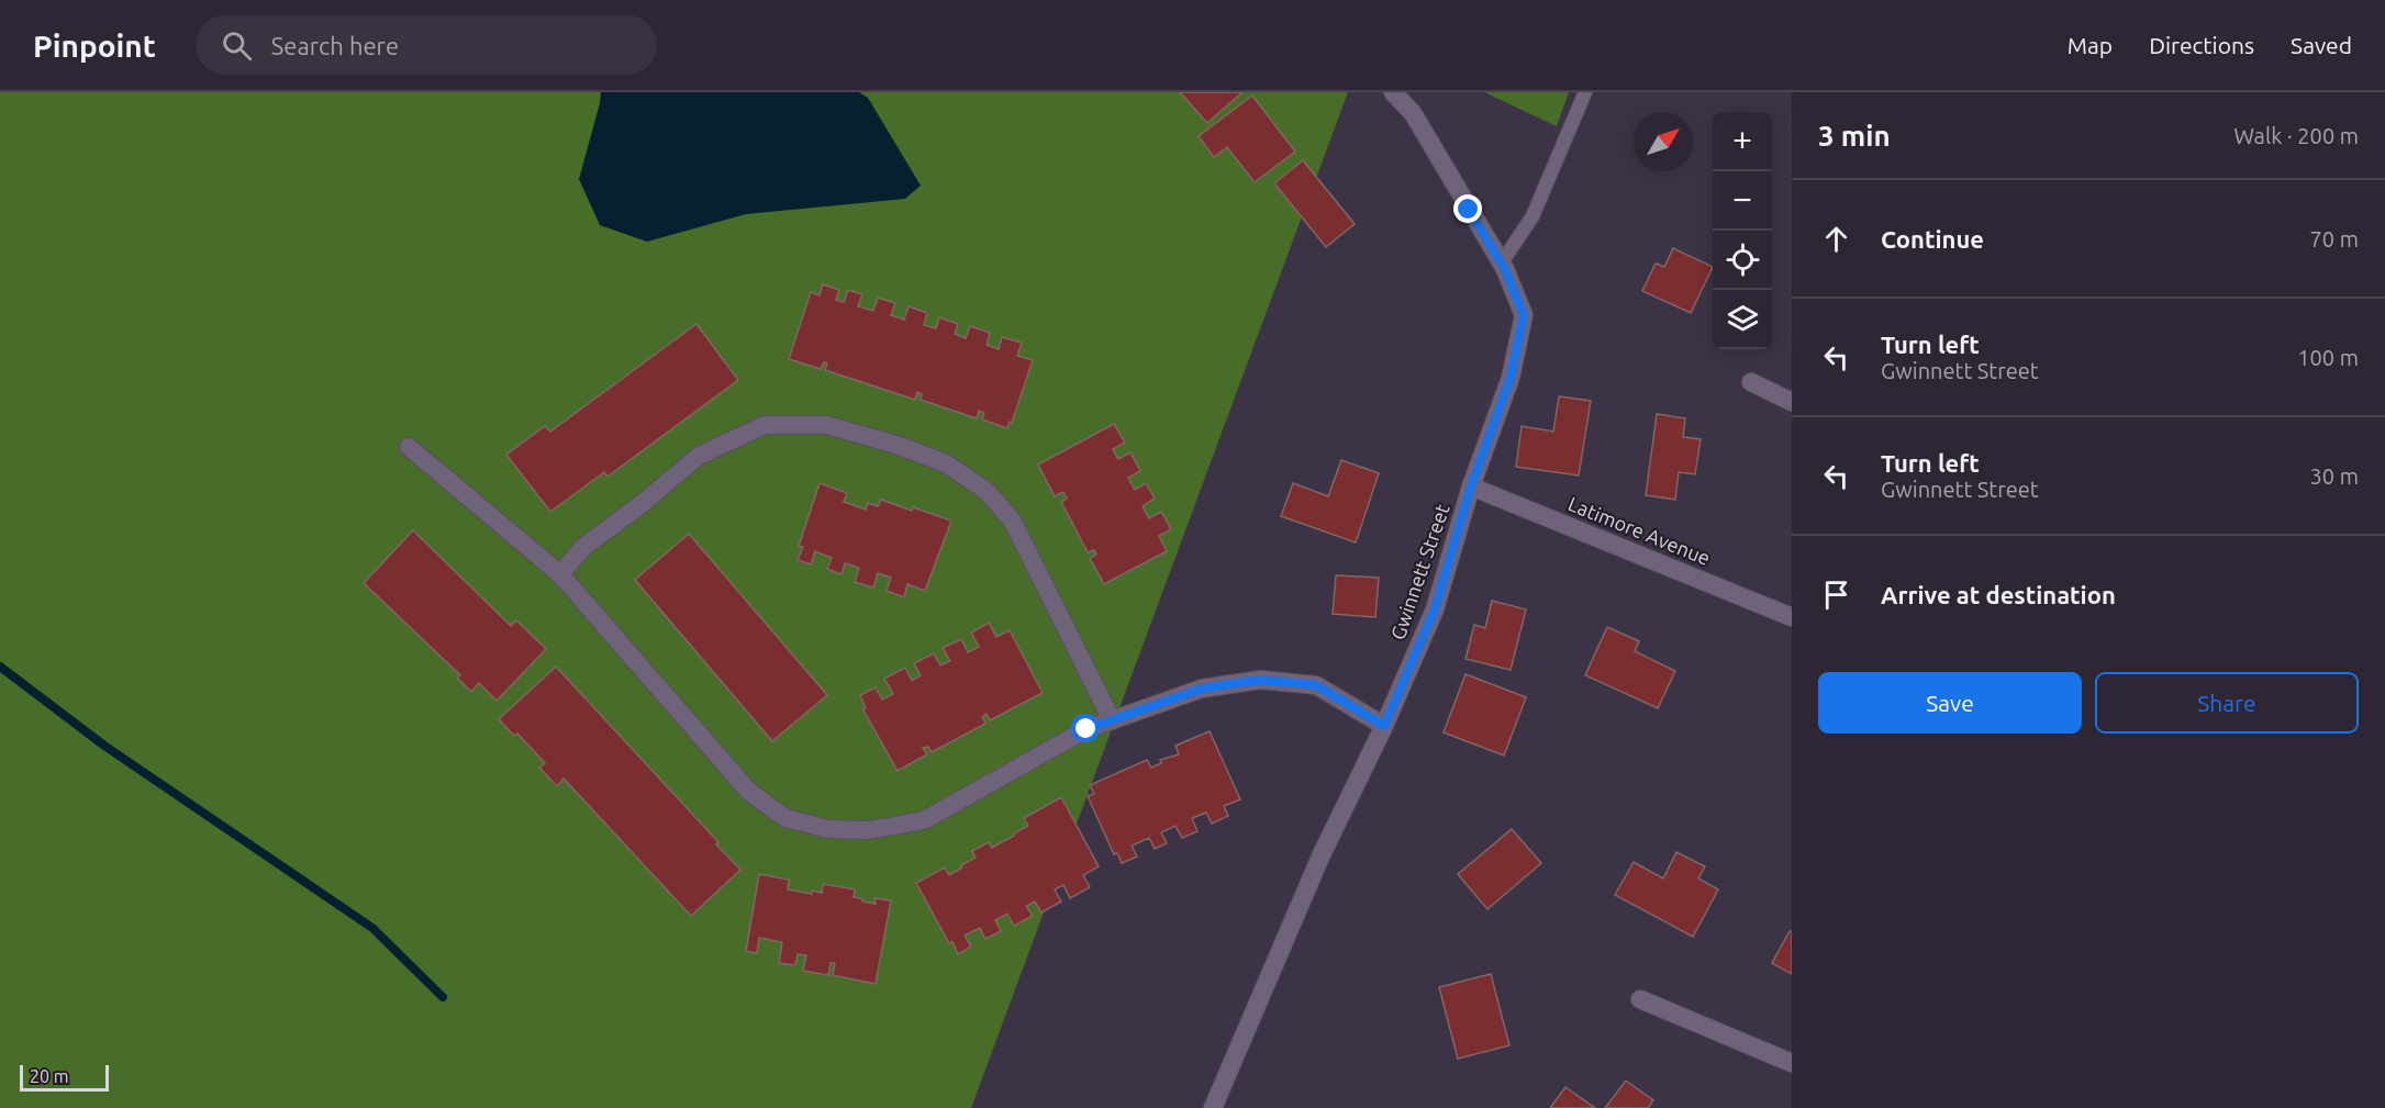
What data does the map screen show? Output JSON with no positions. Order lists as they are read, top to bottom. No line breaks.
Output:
{"streets":{"street":["Latimore Avenue","Gwinnett Street"]},"crossings":[["Latimore Avenue","Gwinnett Street"]],"scale_bar":"20 m","north":"top right","page":{"header":"Pinpoint","search":"Search here","nav":["Map","Directions","Saved"],"heading":["3 min","Walk · 200 m"],"map_buttons":["+","−"],"list":[["Continue","70 m"],["Turn left","Gwinnett Street","100 m"],["Turn left","Gwinnett Street","30 m"],"Arrive at destination"],"buttons":["Save","Share"],"scale":"20 m"}}
